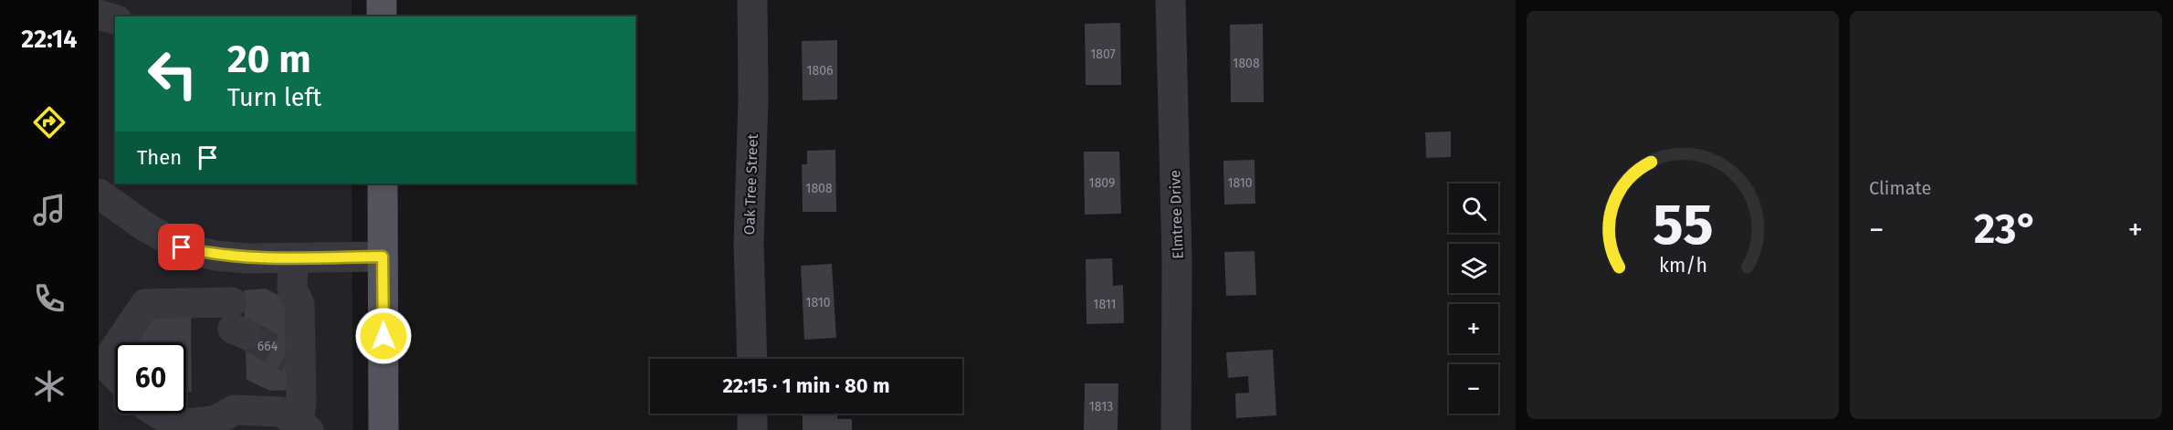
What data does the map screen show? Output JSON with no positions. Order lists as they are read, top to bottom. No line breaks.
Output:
{"streets":{"street":["Oak Tree Street","Elmtree Drive"]},"house_numbers":["1807","1808","1806","1809","1810","1808","1810","1811","664","1813"],"page":{"tabs":"22:14","tile":"Climate","turn":["20 m","Turn left"],"then":"Then","map_buttons":["+","−"],"heat":["−","23°","+"],"limit":"60","trip":"22:15 · 1 min · 80 m","gauge":["55","km/h"]}}
